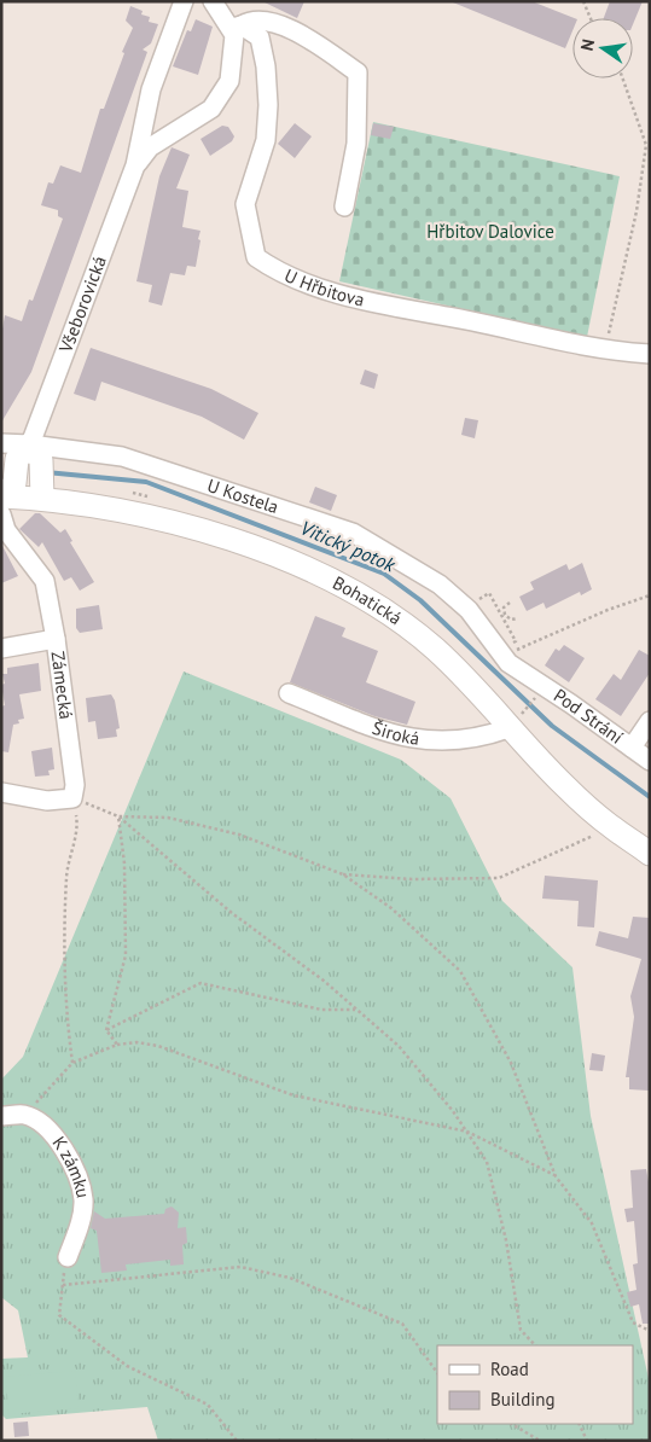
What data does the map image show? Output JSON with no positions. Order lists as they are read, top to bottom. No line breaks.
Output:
{"streets":{"street":["U Hřbitova","Všeborovická","U Kostela","Bohatická","Zámecká","Pod Strání","Široká","K zámku"]},"crossings":[["U Hřbitova","Všeborovická"],["Všeborovická","U Kostela"],["U Kostela","Pod Strání"],["Bohatická","Zámecká"],["Bohatická","Široká"]],"water":["Vitický potok"],"parks":["Hřbitov Dalovice"],"legend":["Road","Building"],"north":"left"}
